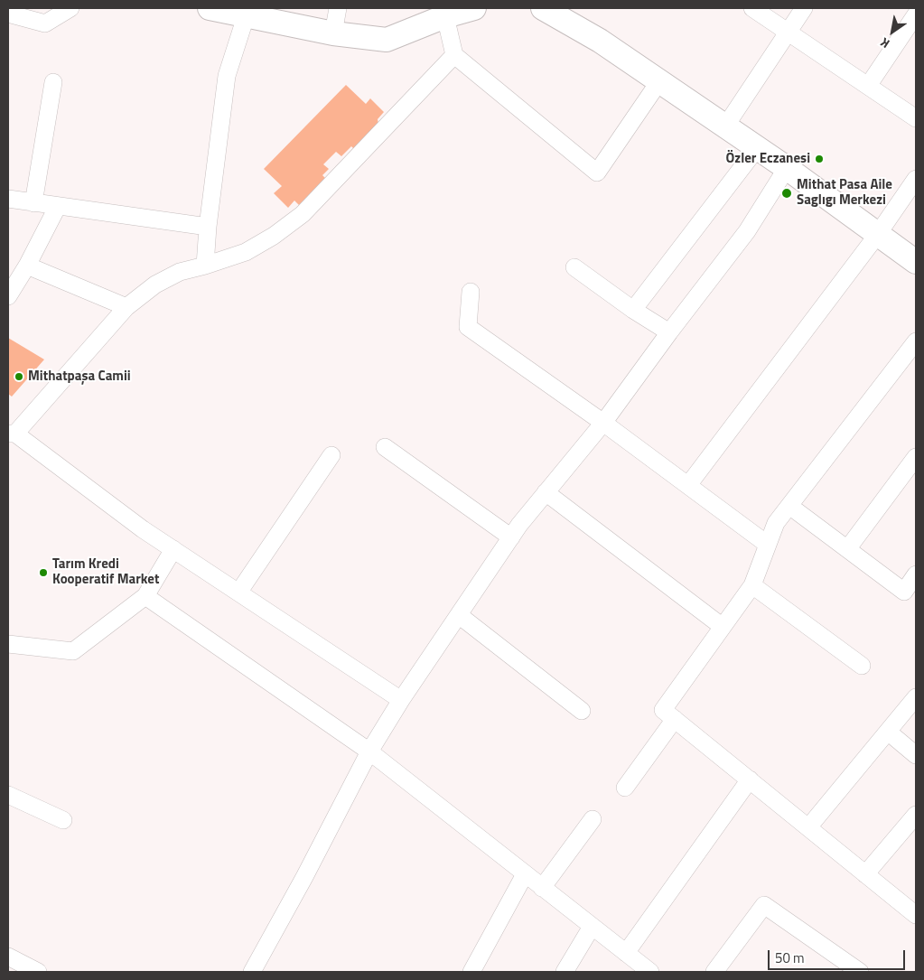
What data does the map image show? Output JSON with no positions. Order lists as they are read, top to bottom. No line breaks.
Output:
{"places":["Özler Eczanesi","Mithat Pasa Aile Saglıgı Merkezi","Mithatpaşa Camii","Tarım Kredi Kooperatif Market"],"scale_bar":"50 m","north":"bottom left"}
